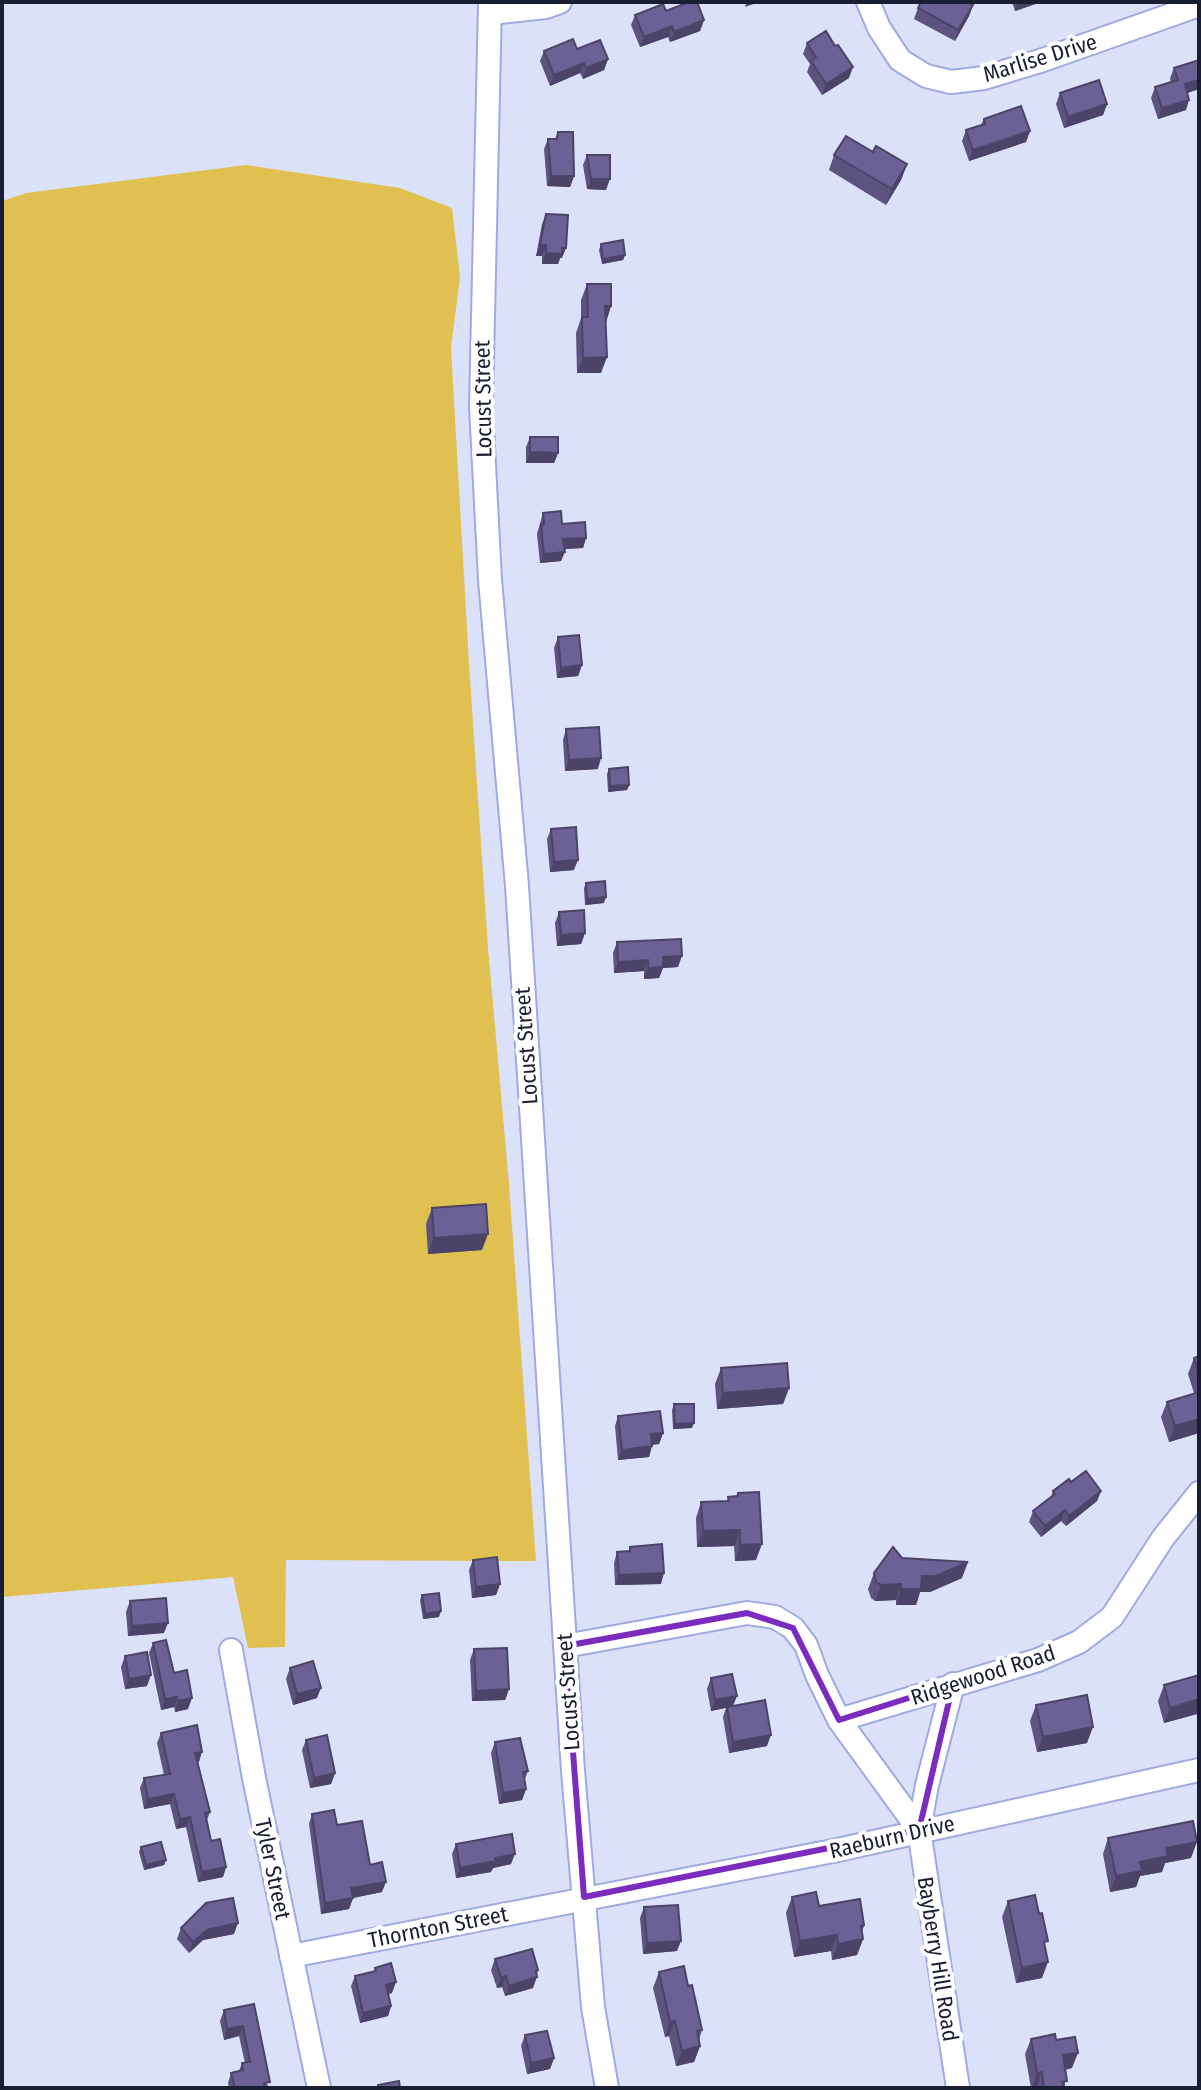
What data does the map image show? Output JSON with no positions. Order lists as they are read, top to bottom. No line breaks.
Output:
{"streets":{"street":["Marlise Drive","Locust Street","Ridgewood Road","Raeburn Drive","Tyler Street","Thornton Street","Bayberry Hill Road"]},"crossings":[["Locust Street","Raeburn Drive"],["Locust Street","Thornton Street"],["Locust Street","Bayberry Hill Road"],["Ridgewood Road","Bayberry Hill Road"],["Raeburn Drive","Thornton Street"],["Raeburn Drive","Bayberry Hill Road"],["Tyler Street","Thornton Street"]]}
